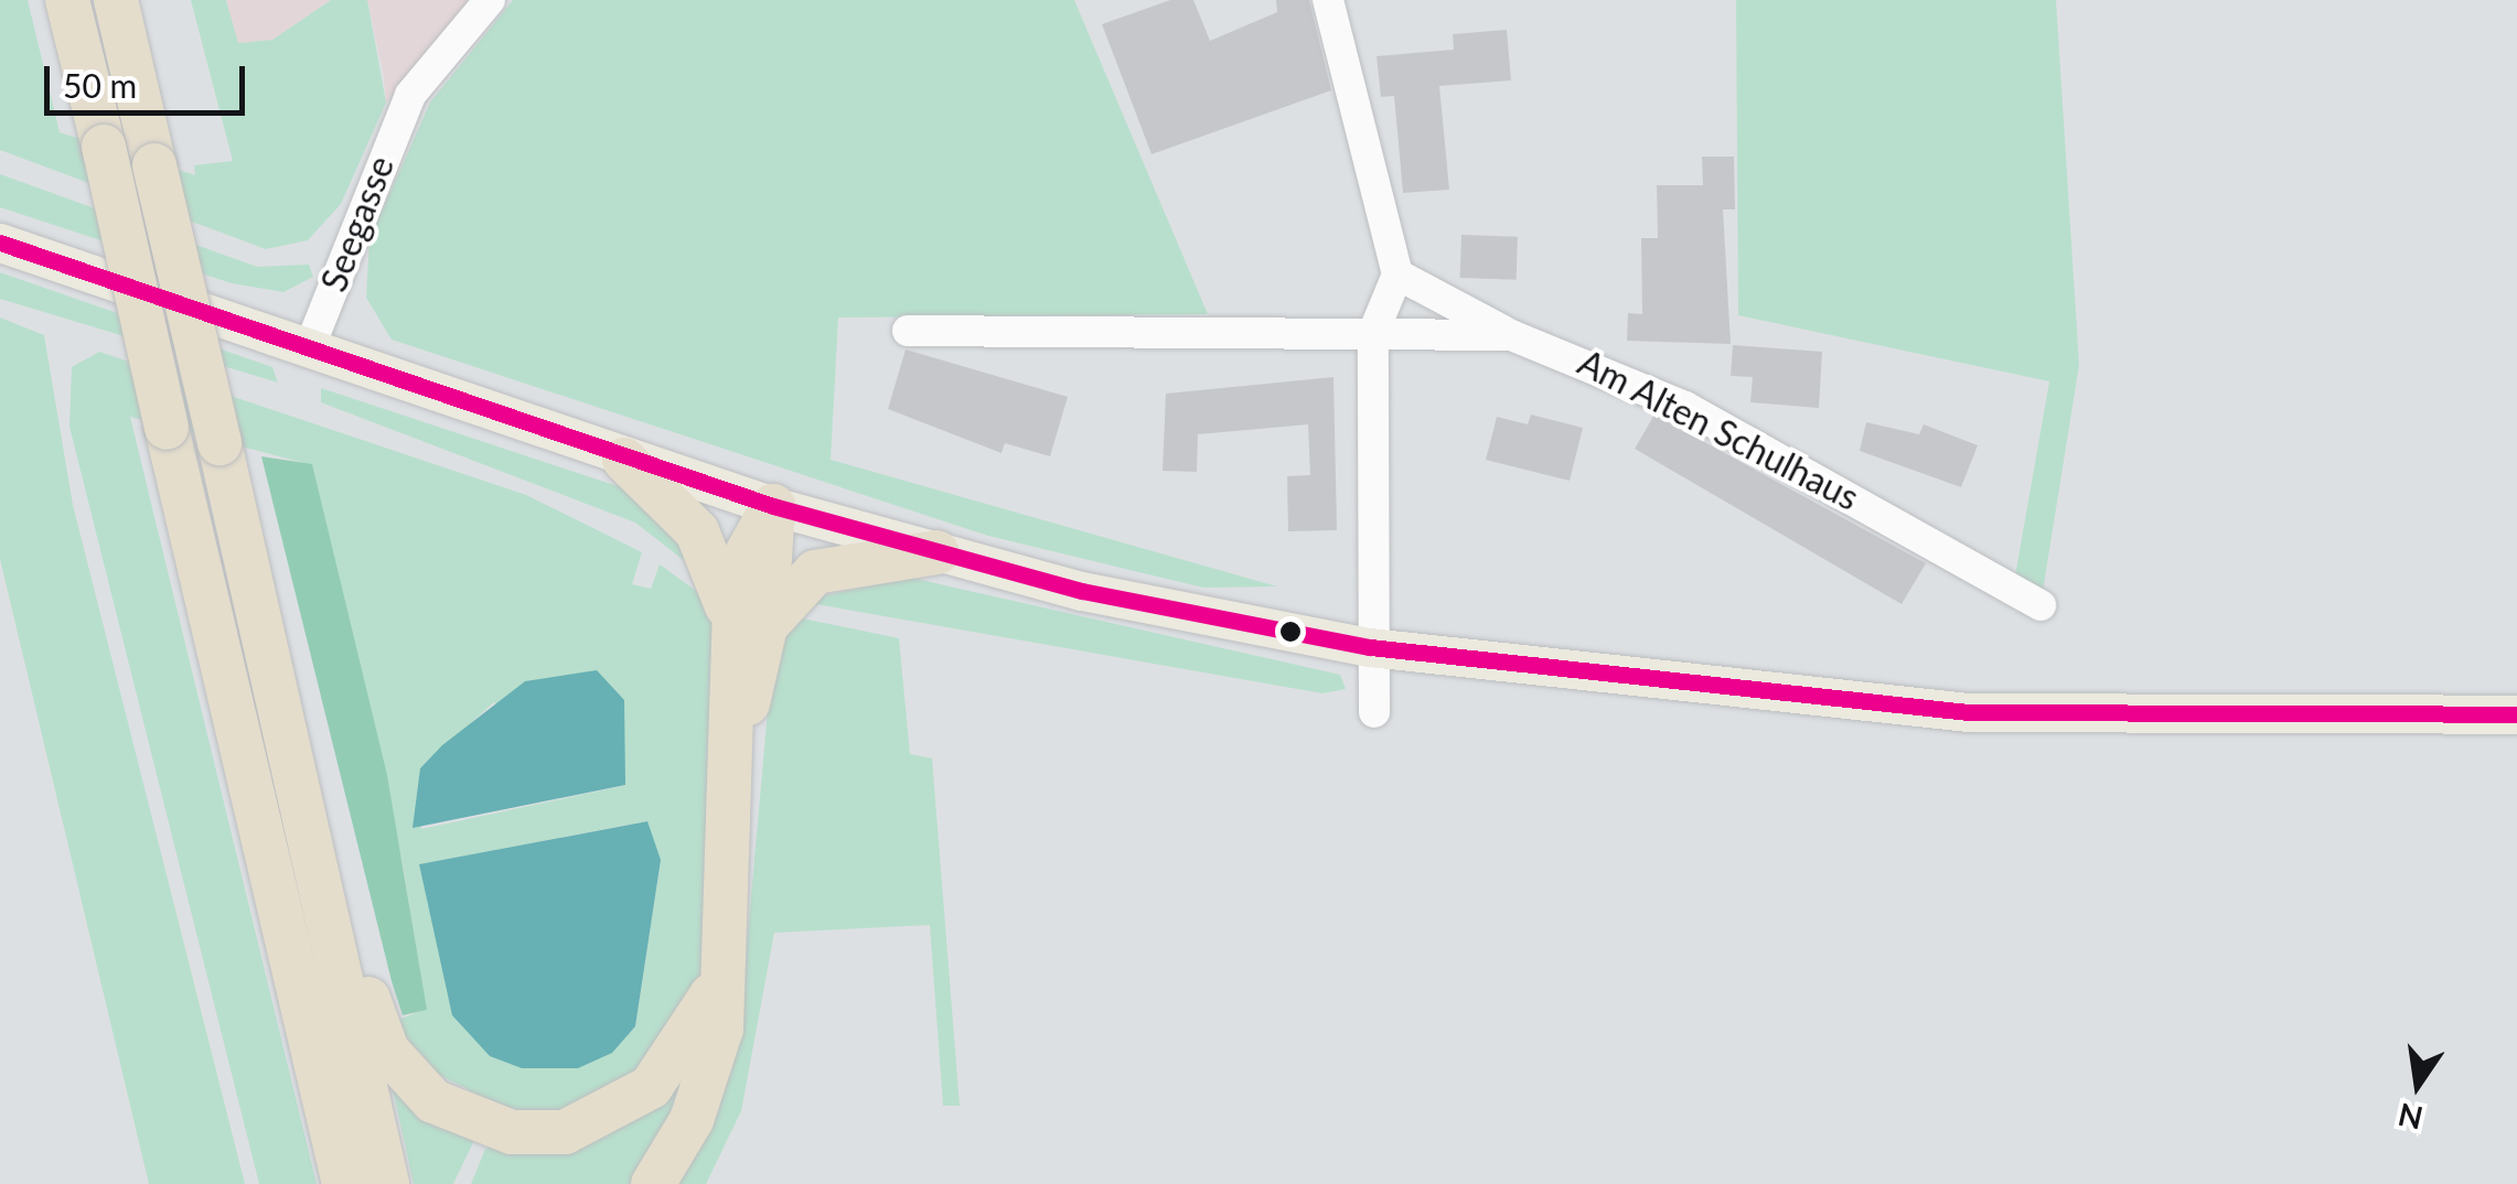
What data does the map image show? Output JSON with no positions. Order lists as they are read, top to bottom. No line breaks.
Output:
{"streets":{"street":["Seegasse","Am Alten Schulhaus"]},"scale_bar":"50 m","north":"bottom"}
